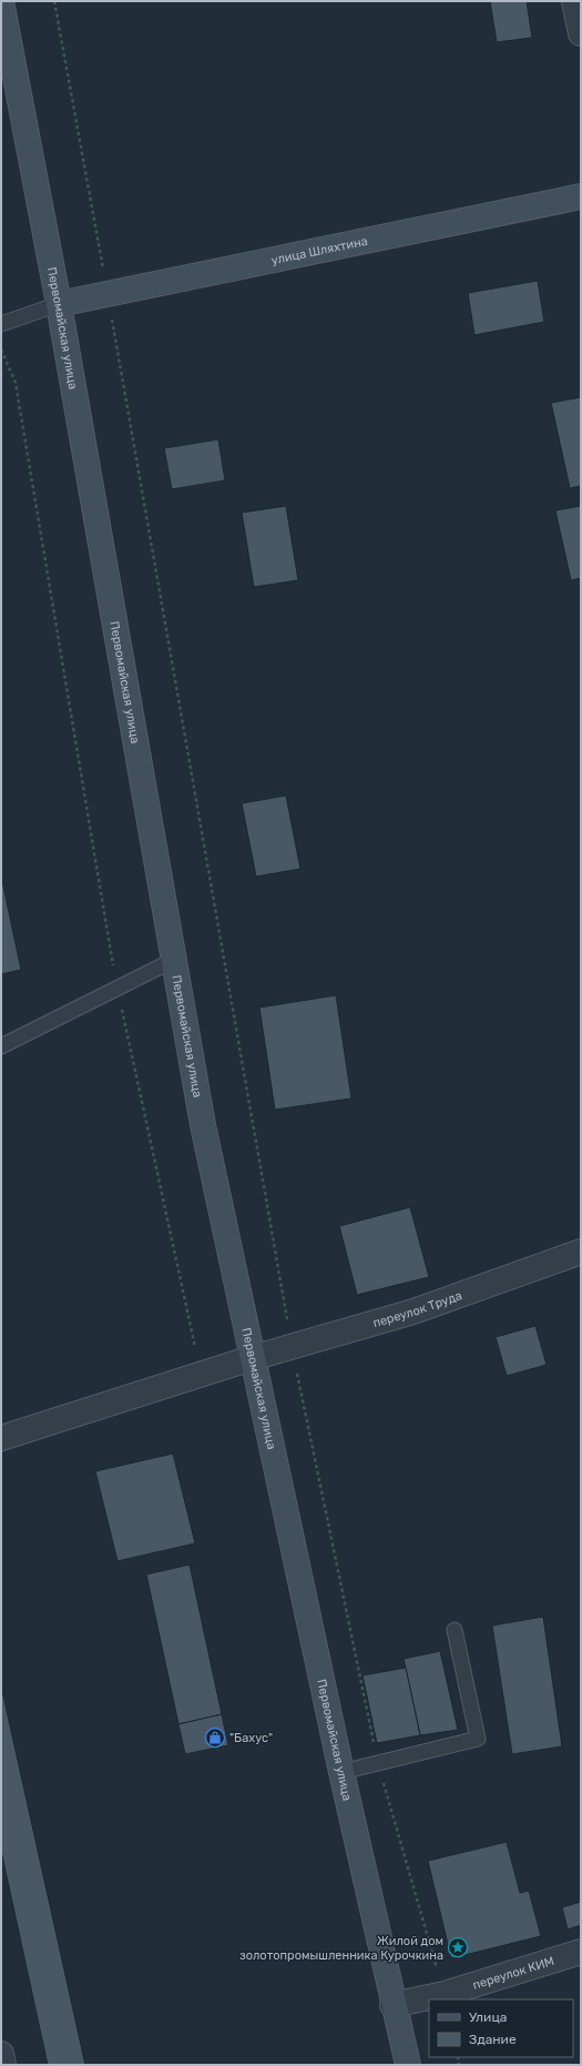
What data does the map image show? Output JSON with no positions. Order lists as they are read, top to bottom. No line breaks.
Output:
{"streets":{"main road":["улица Шляхтина","Первомайская улица"],"street":["переулок Труда","переулок КИМ"]},"crossings":[["улица Шляхтина","Первомайская улица"],["Первомайская улица","переулок Труда"],["Первомайская улица","переулок КИМ"]],"places":{"shop":["\"Бахус\""],"place":["Жилой дом золотопромышленника Курочкина"]},"legend":["Улица","Здание"]}
